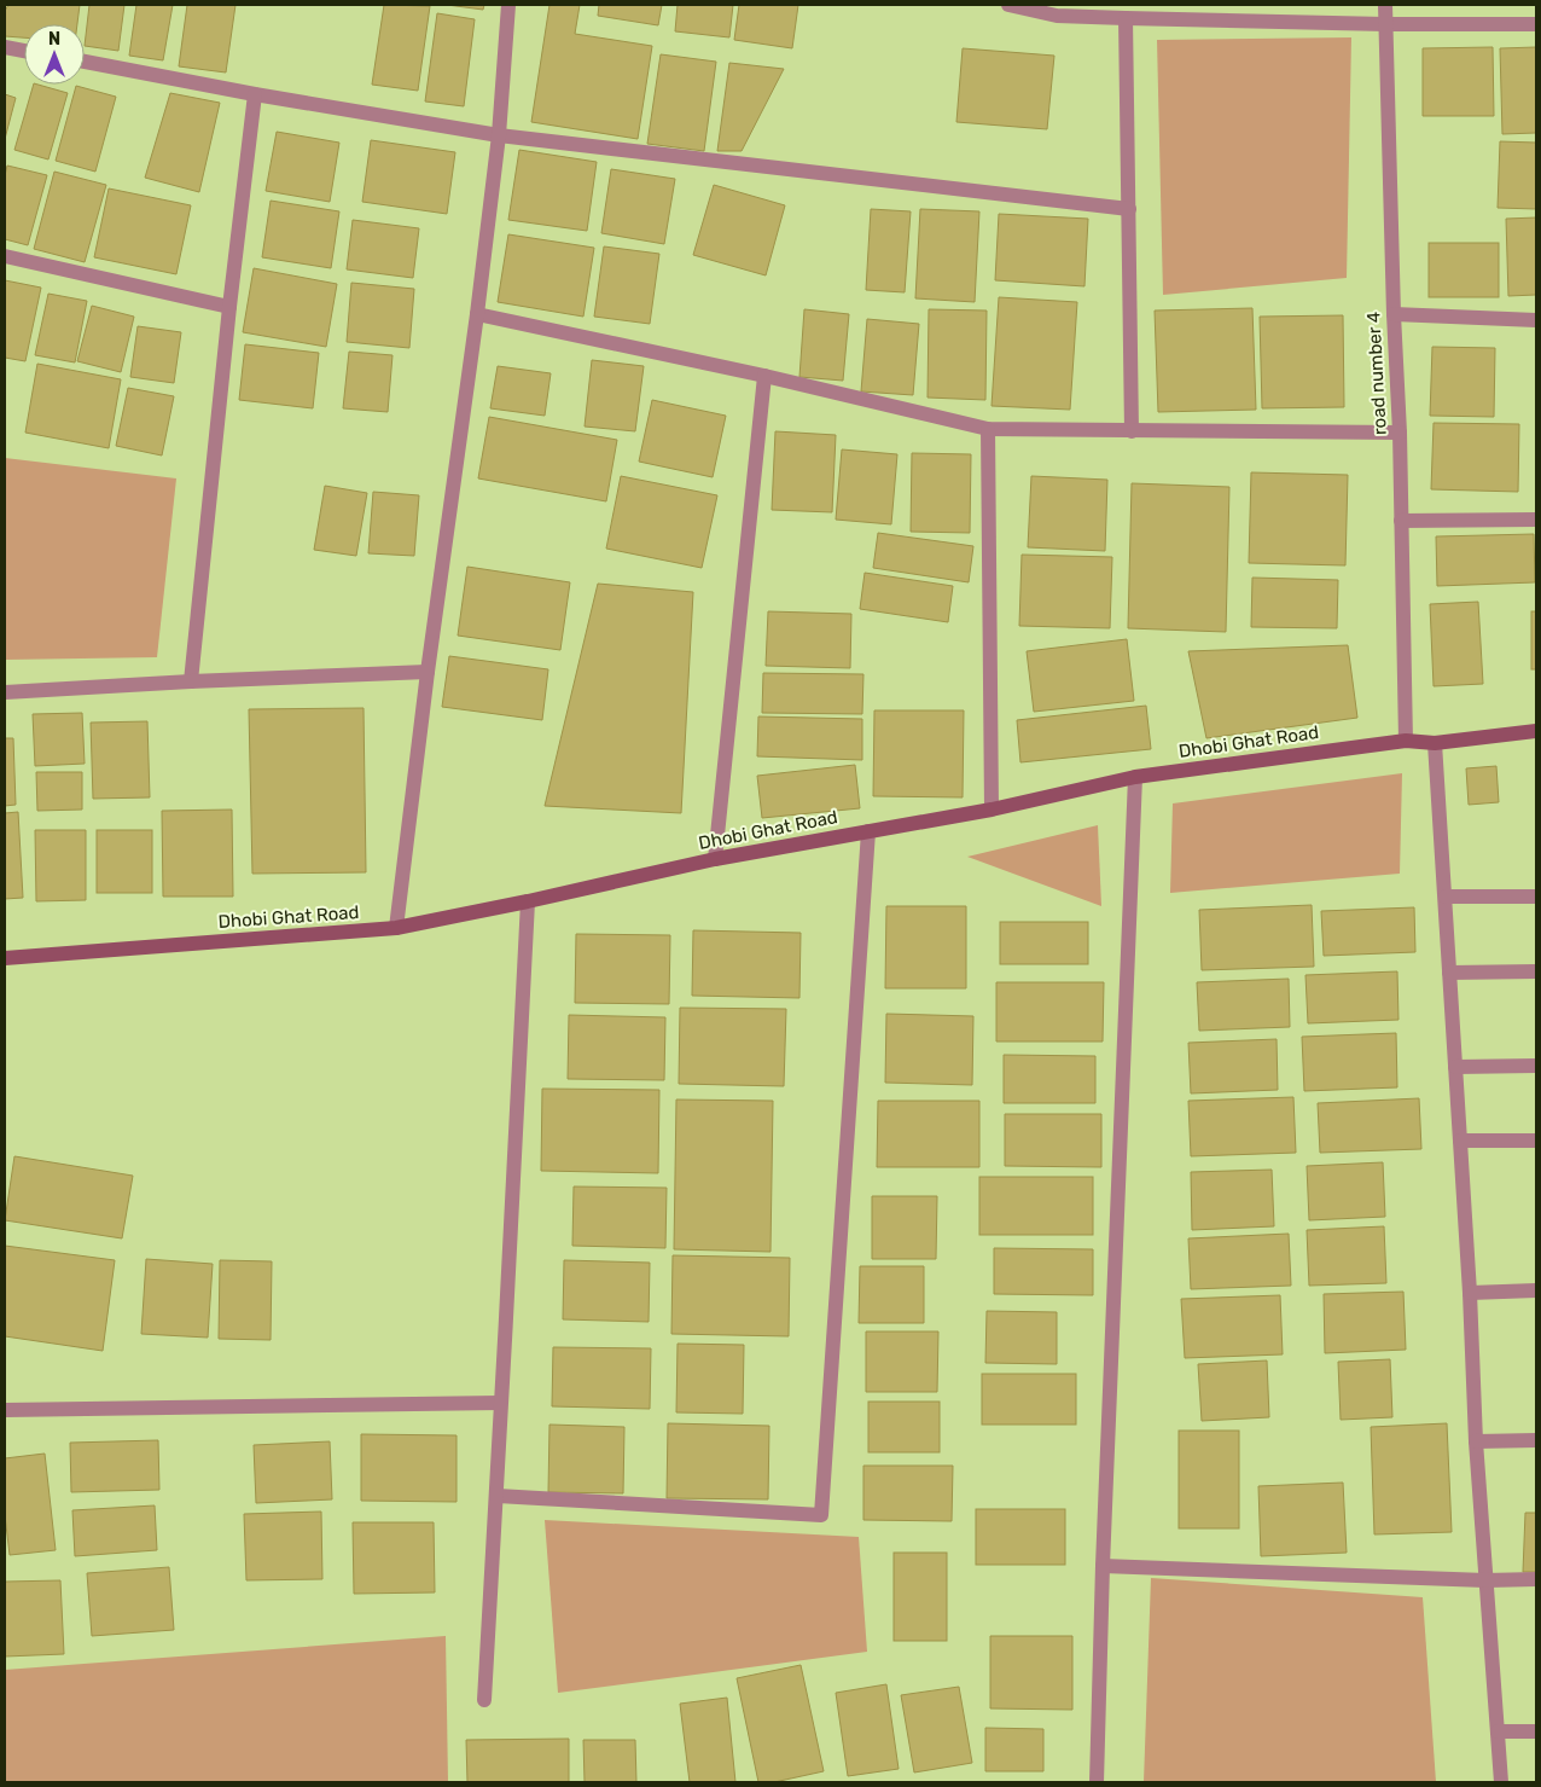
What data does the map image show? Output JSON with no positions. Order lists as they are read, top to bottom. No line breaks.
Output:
{"streets":{"main road":["Dhobi Ghat Road"],"street":["road number 4"]},"crossings":[["road number 4","Dhobi Ghat Road"]],"north":"top"}
